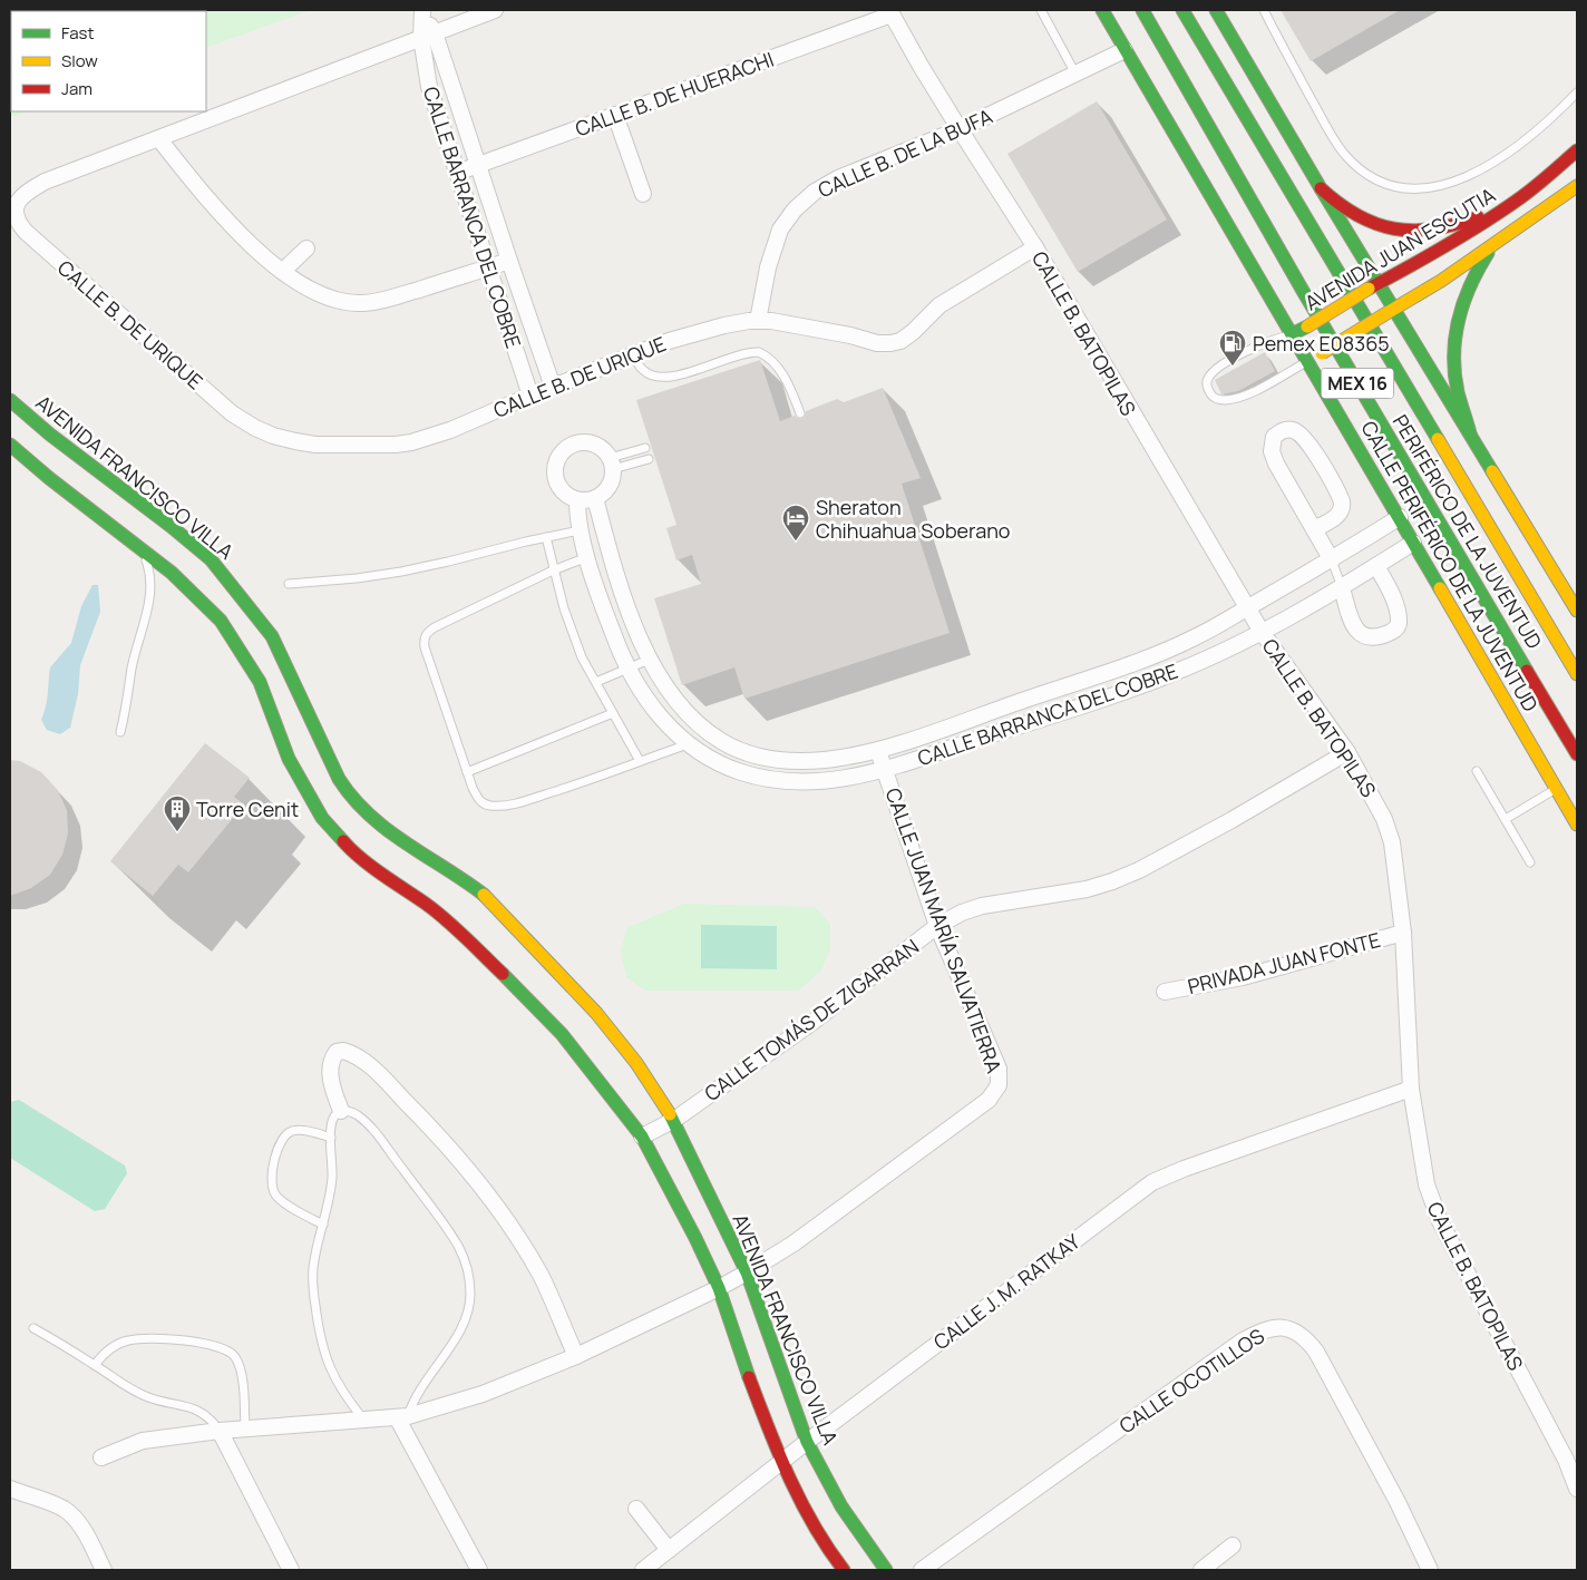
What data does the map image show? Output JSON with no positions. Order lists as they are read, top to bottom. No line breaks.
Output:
{"streets":{"main road":["AVENIDA JUAN ESCUTIA","MEX 16","AVENIDA FRANCISCO VILLA","PERIFÉRICO DE LA JUVENTUD","CALLE PERIFÉRICO DE LA JUVENTUD"],"street":["CALLE B. DE HUERACHI","CALLE B. DE LA BUFA","CALLE BARRANCA DEL COBRE","CALLE B. DE URIQUE","CALLE B. BATOPILAS","CALLE JUAN MARÍA SALVATIERRA","PRIVADA JUAN FONTE","CALLE TOMÁS DE ZIGARRAN","CALLE J. M. RATKAY","CALLE OCOTILLOS"]},"crossings":[["CALLE B. DE HUERACHI","CALLE BARRANCA DEL COBRE"],["CALLE B. DE HUERACHI","CALLE B. BATOPILAS"],["CALLE B. DE LA BUFA","CALLE B. DE URIQUE"],["CALLE B. DE LA BUFA","CALLE B. BATOPILAS"],["CALLE B. DE LA BUFA","CALLE PERIFÉRICO DE LA JUVENTUD"],["CALLE BARRANCA DEL COBRE","CALLE B. DE URIQUE"],["CALLE BARRANCA DEL COBRE","CALLE B. BATOPILAS"],["CALLE BARRANCA DEL COBRE","CALLE PERIFÉRICO DE LA JUVENTUD"],["CALLE BARRANCA DEL COBRE","CALLE JUAN MARÍA SALVATIERRA"],["AVENIDA JUAN ESCUTIA","CALLE PERIFÉRICO DE LA JUVENTUD"],["CALLE B. DE URIQUE","CALLE B. BATOPILAS"],["CALLE B. BATOPILAS","PRIVADA JUAN FONTE"],["CALLE B. BATOPILAS","CALLE TOMÁS DE ZIGARRAN"],["CALLE B. BATOPILAS","CALLE J. M. RATKAY"],["AVENIDA FRANCISCO VILLA","CALLE JUAN MARÍA SALVATIERRA"],["AVENIDA FRANCISCO VILLA","CALLE TOMÁS DE ZIGARRAN"],["AVENIDA FRANCISCO VILLA","CALLE J. M. RATKAY"],["CALLE JUAN MARÍA SALVATIERRA","CALLE TOMÁS DE ZIGARRAN"]],"places":{"fuel station":["Pemex E08365"],"hotel":["Sheraton Chihuahua Soberano"],"building":["Torre Cenit"]},"legend":["Fast","Slow","Jam"]}
